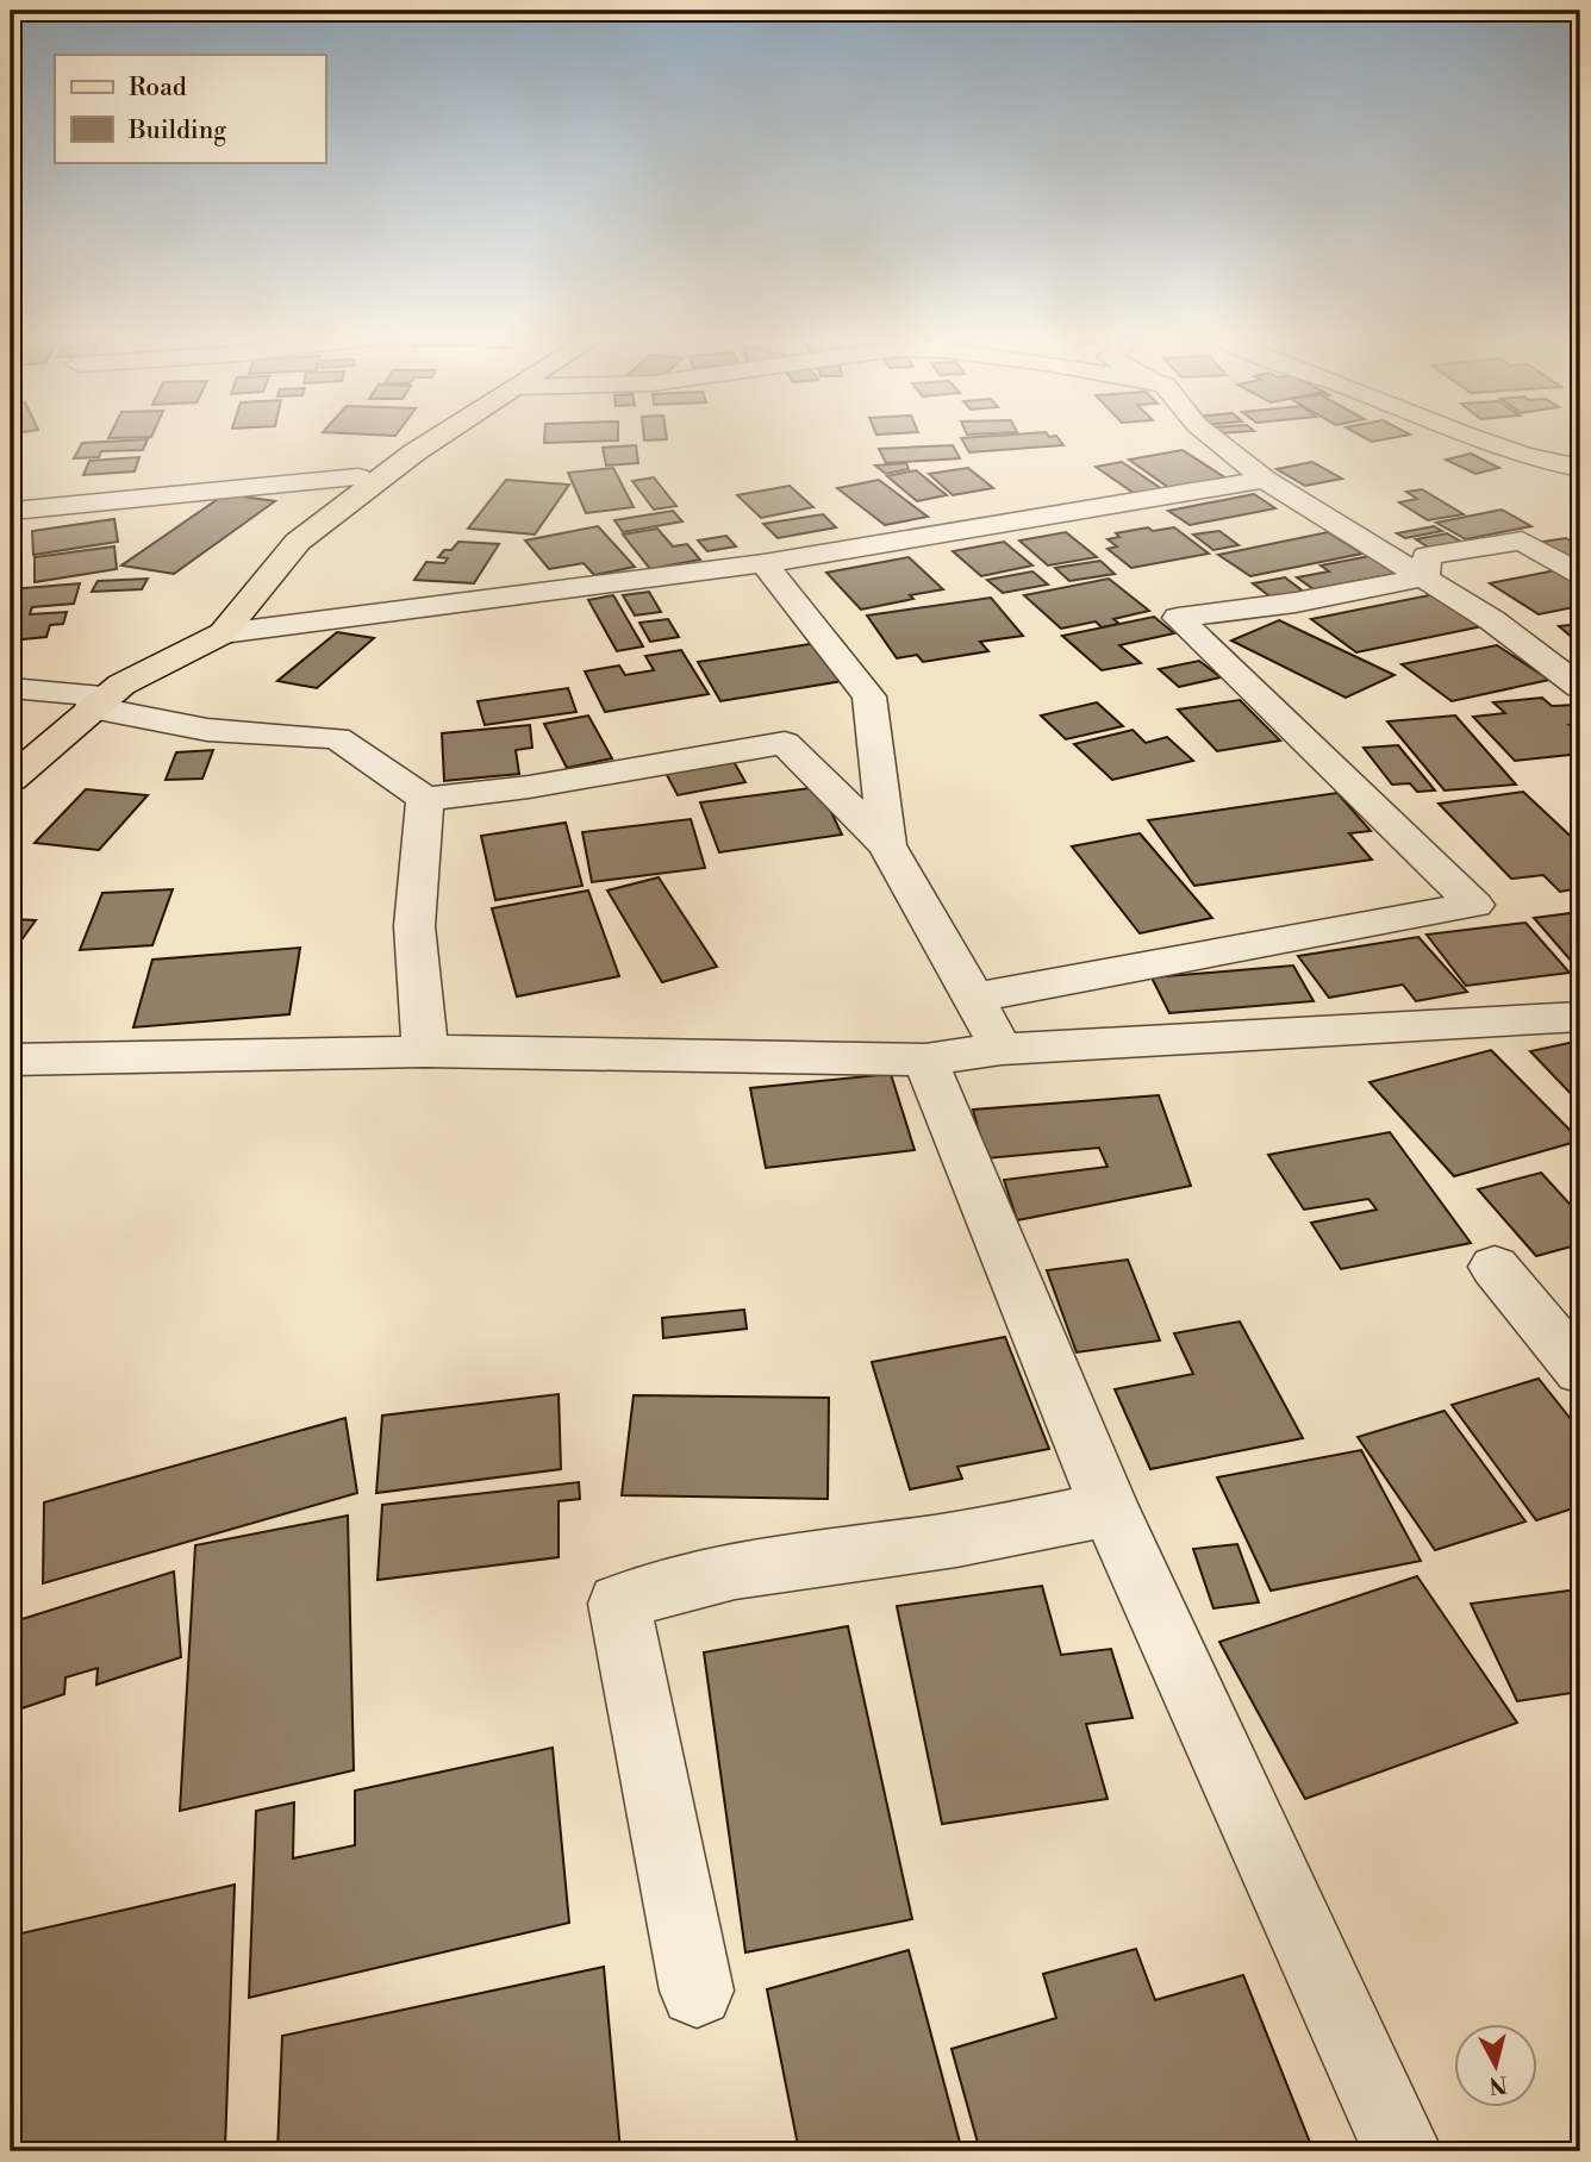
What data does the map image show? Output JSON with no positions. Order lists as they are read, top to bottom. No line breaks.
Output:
{"legend":["Road","Building"],"north":"bottom"}
